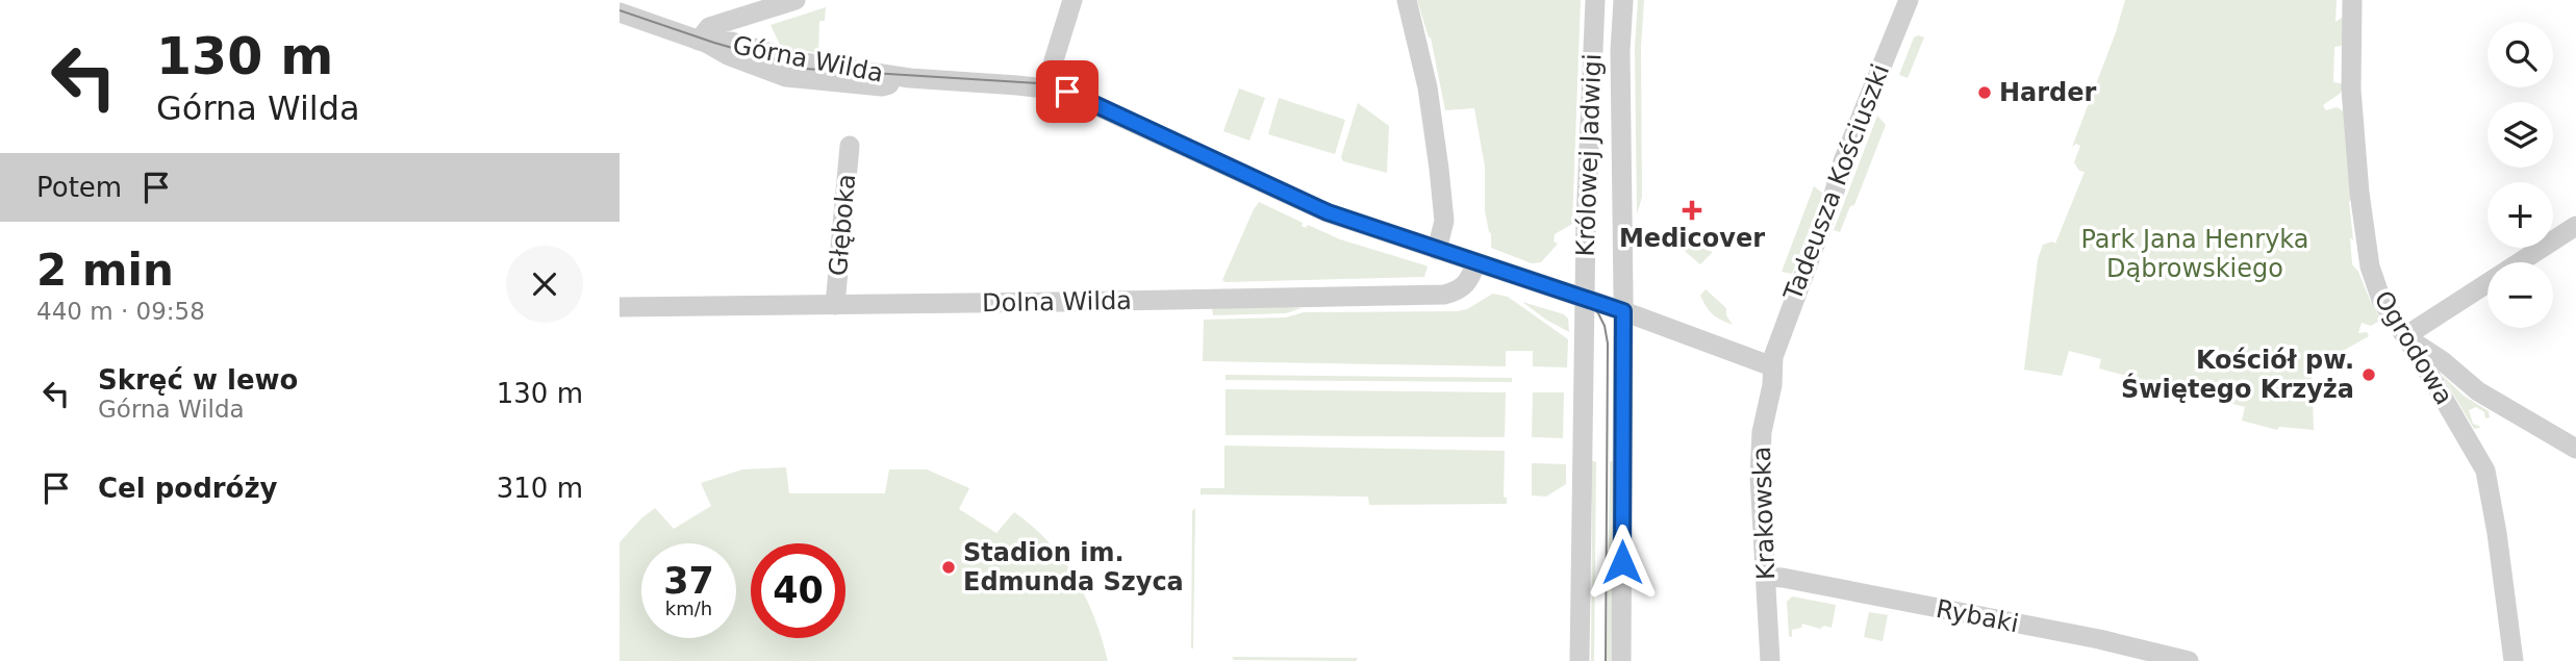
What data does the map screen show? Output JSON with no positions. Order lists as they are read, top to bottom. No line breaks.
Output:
{"streets":{"street":["Górna Wilda","Królowej Jadwigi","Tadeusza Kościuszki","Głęboka","Dolna Wilda","Ogrodowa","Krakowska","Rybaki"]},"crossings":[["Górna Wilda","Królowej Jadwigi"],["Górna Wilda","Tadeusza Kościuszki"],["Górna Wilda","Dolna Wilda"],["Górna Wilda","Krakowska"],["Tadeusza Kościuszki","Krakowska"],["Głęboka","Dolna Wilda"],["Krakowska","Rybaki"]],"parks":["Park Jana Henryka Dąbrowskiego"],"places":{"other":["Harder","Kościół pw. Świętego Krzyża","Stadion im. Edmunda Szyca"],"health":["Medicover"]},"page":{"turn":["130 m","Górna Wilda"],"map_buttons":["+","−"],"then":"Potem","heading":["2 min","440 m · 09:58"],"list":[{"name":"Skręć w lewo","note":"Górna Wilda","value":"130 m"},{"name":"Cel podróży","value":"310 m"}],"speed":"37 km/h","limit":"40"}}
